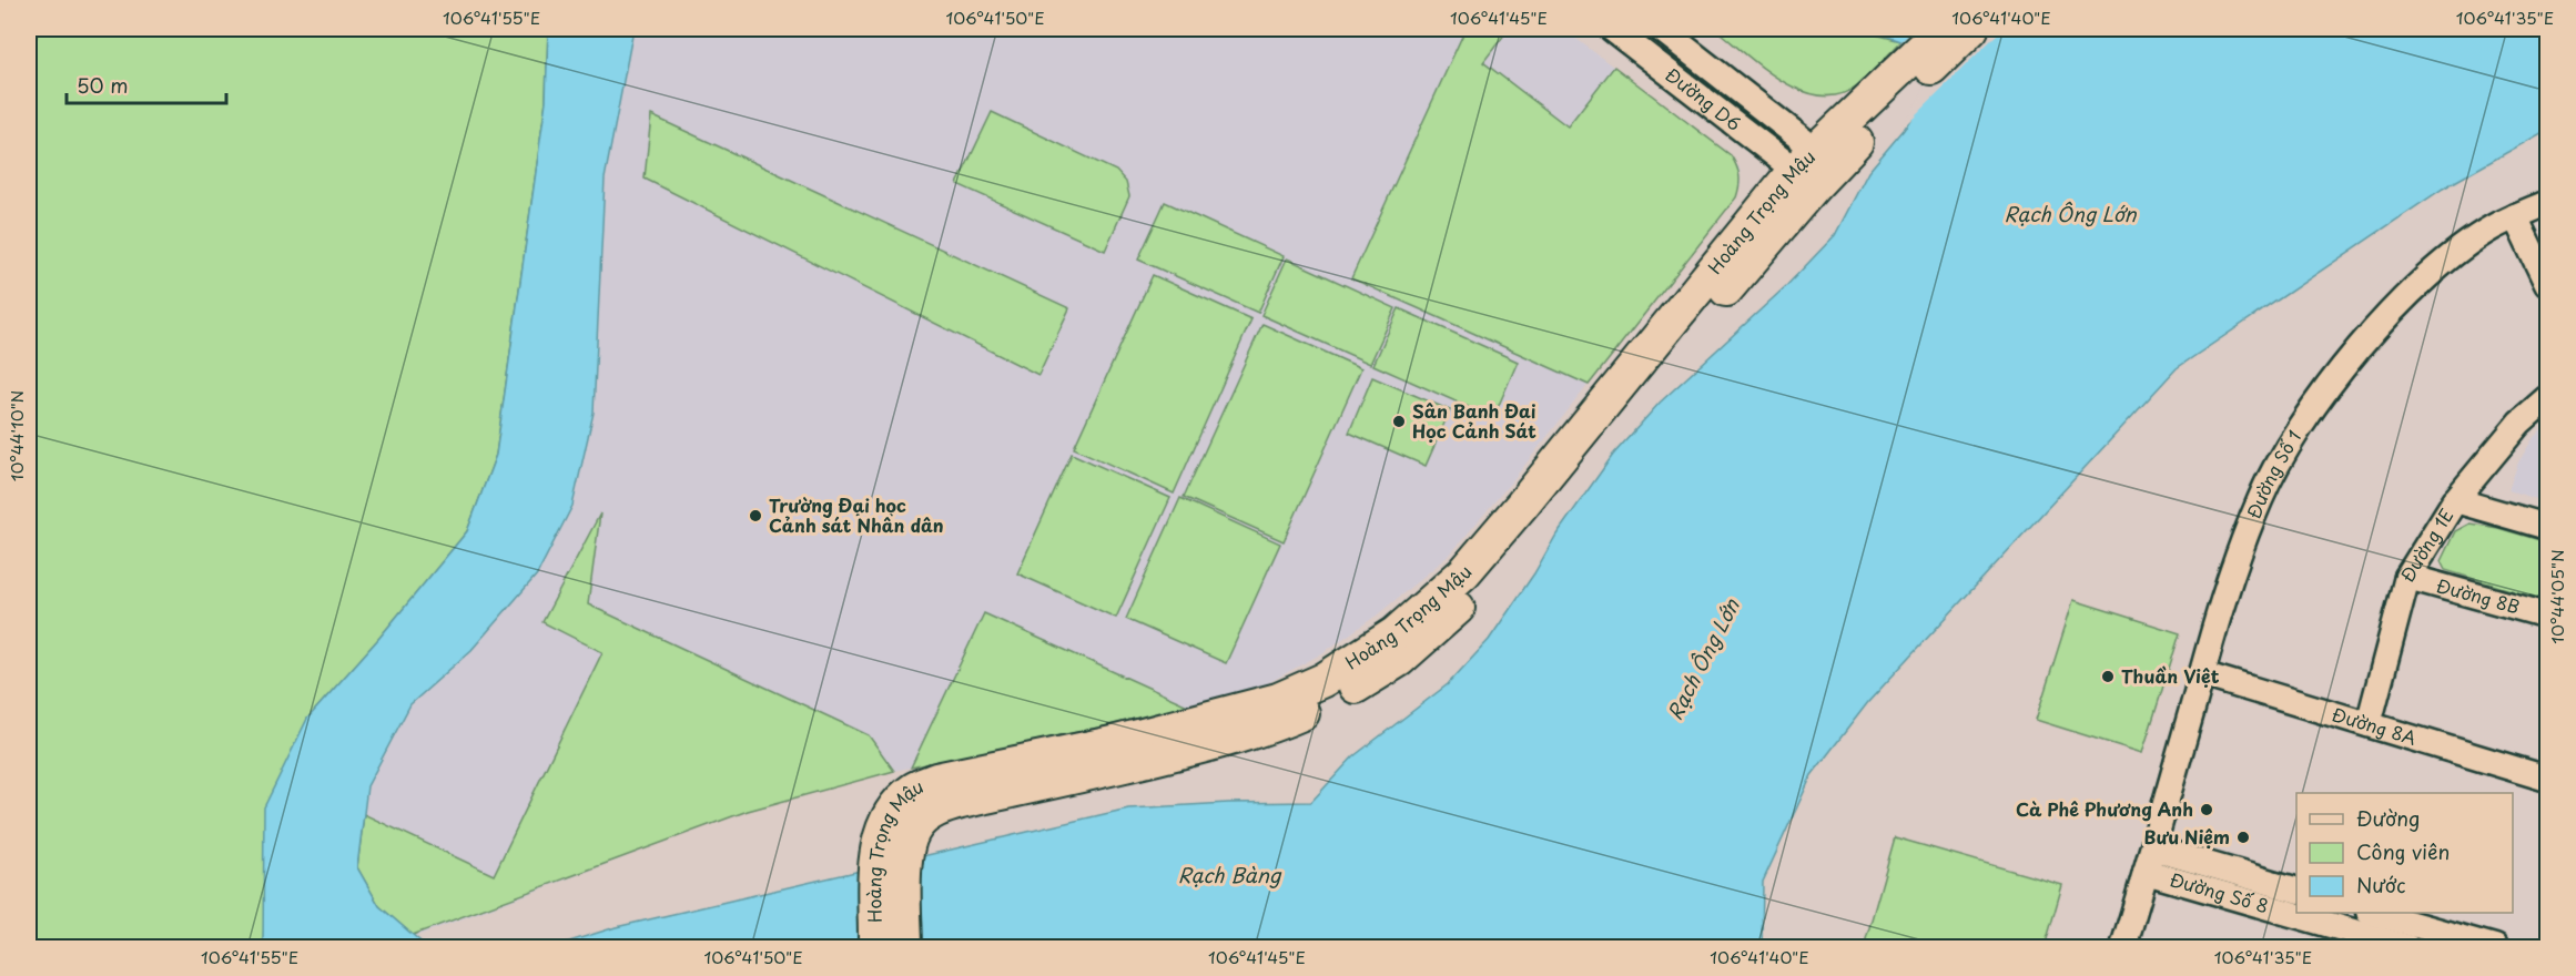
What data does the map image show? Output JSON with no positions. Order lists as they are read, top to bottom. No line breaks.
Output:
{"streets":{"main road":["Hoàng Trọng Mậu"],"street":["Đường D6","Đường Số 1","Đường 1E","Đường 8B","Đường 8A","Đường Số 8"]},"crossings":[["Đường D6","Hoàng Trọng Mậu"],["Đường Số 1","Đường 8A"],["Đường Số 1","Đường Số 8"],["Đường 1E","Đường 8B"],["Đường 1E","Đường 8A"]],"water":["Rạch Ông Lớn","Rạch Bàng"],"places":["Sân Banh Đại Học Cảnh Sát","Trường Đại học Cảnh sát Nhân dân","Thuần Việt","Cà Phê Phương Anh","Bưu Niệm"],"legend":["Đường","Công viên","Nước"],"scale_bar":"50 m","coordinates":["106°41'55\"E","106°41'50\"E","106°41'45\"E","106°41'40\"E","106°41'35\"E","10°44'10\"N","10°44'05\"N"]}
